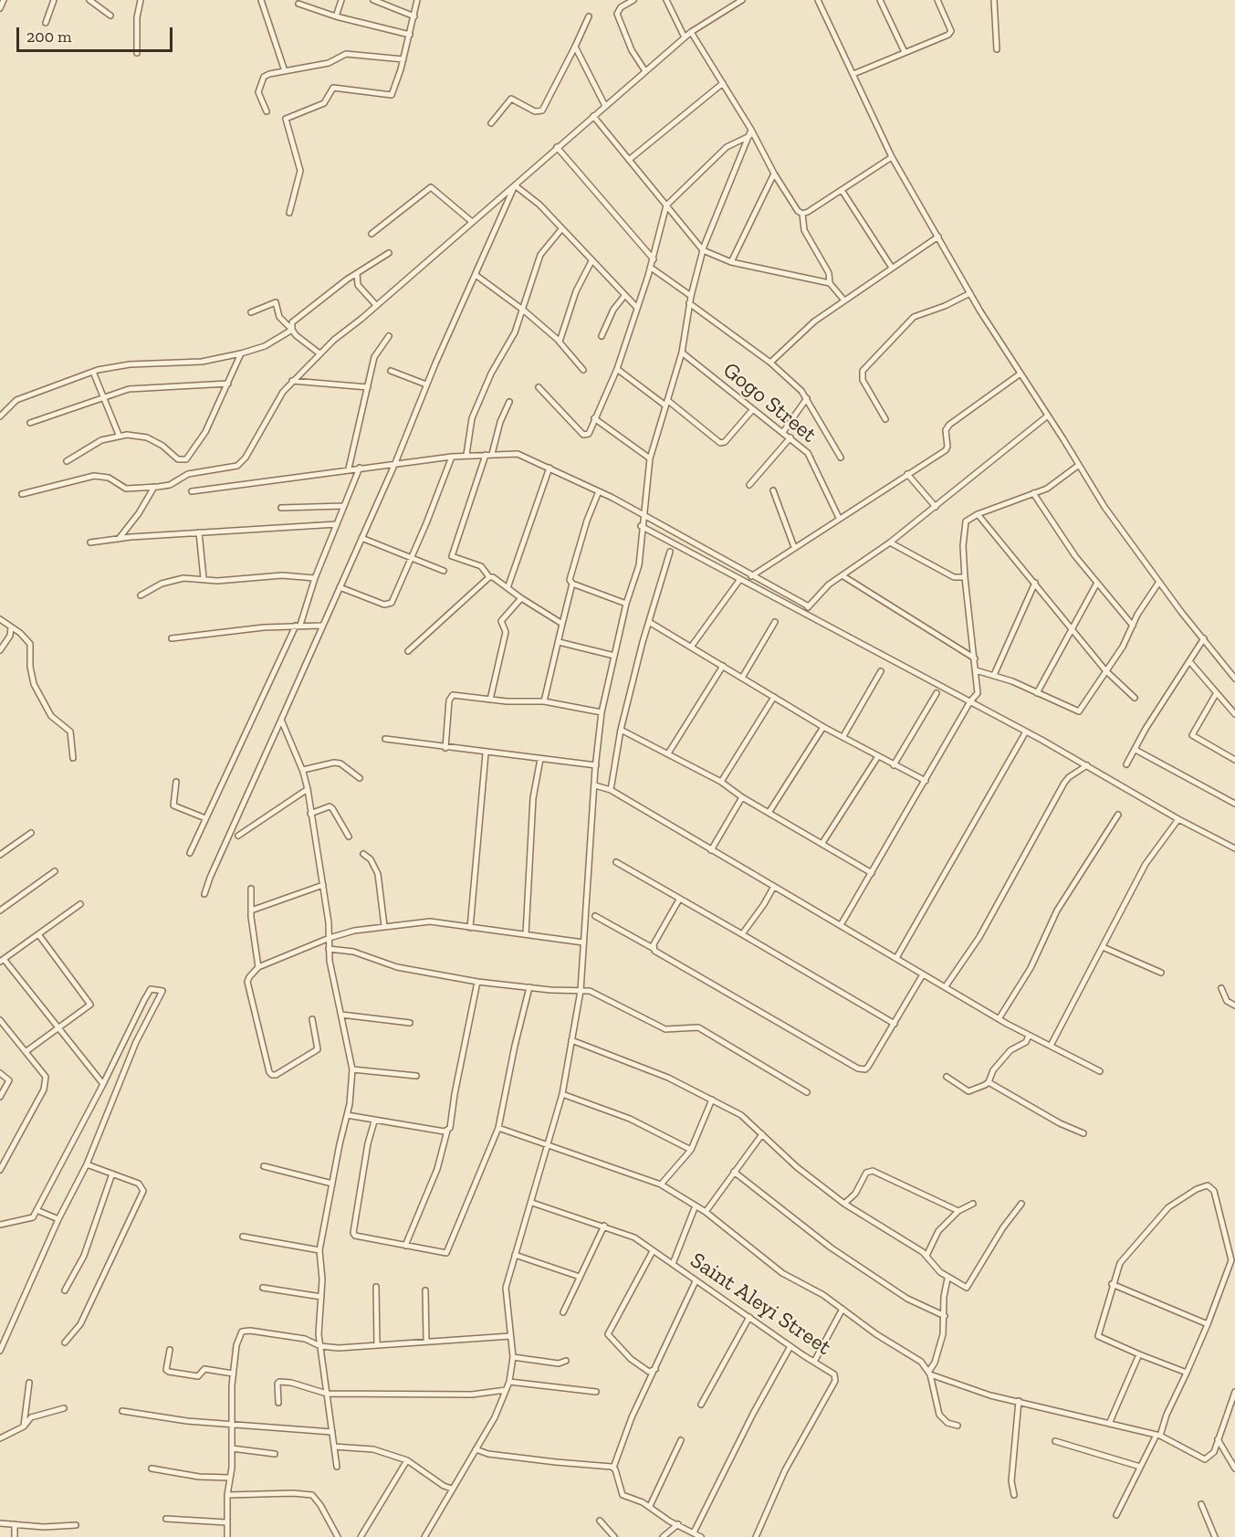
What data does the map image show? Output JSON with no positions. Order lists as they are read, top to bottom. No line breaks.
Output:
{"streets":{"street":["Gogo Street","Saint Aleyi Street"]},"scale_bar":"200 m"}
